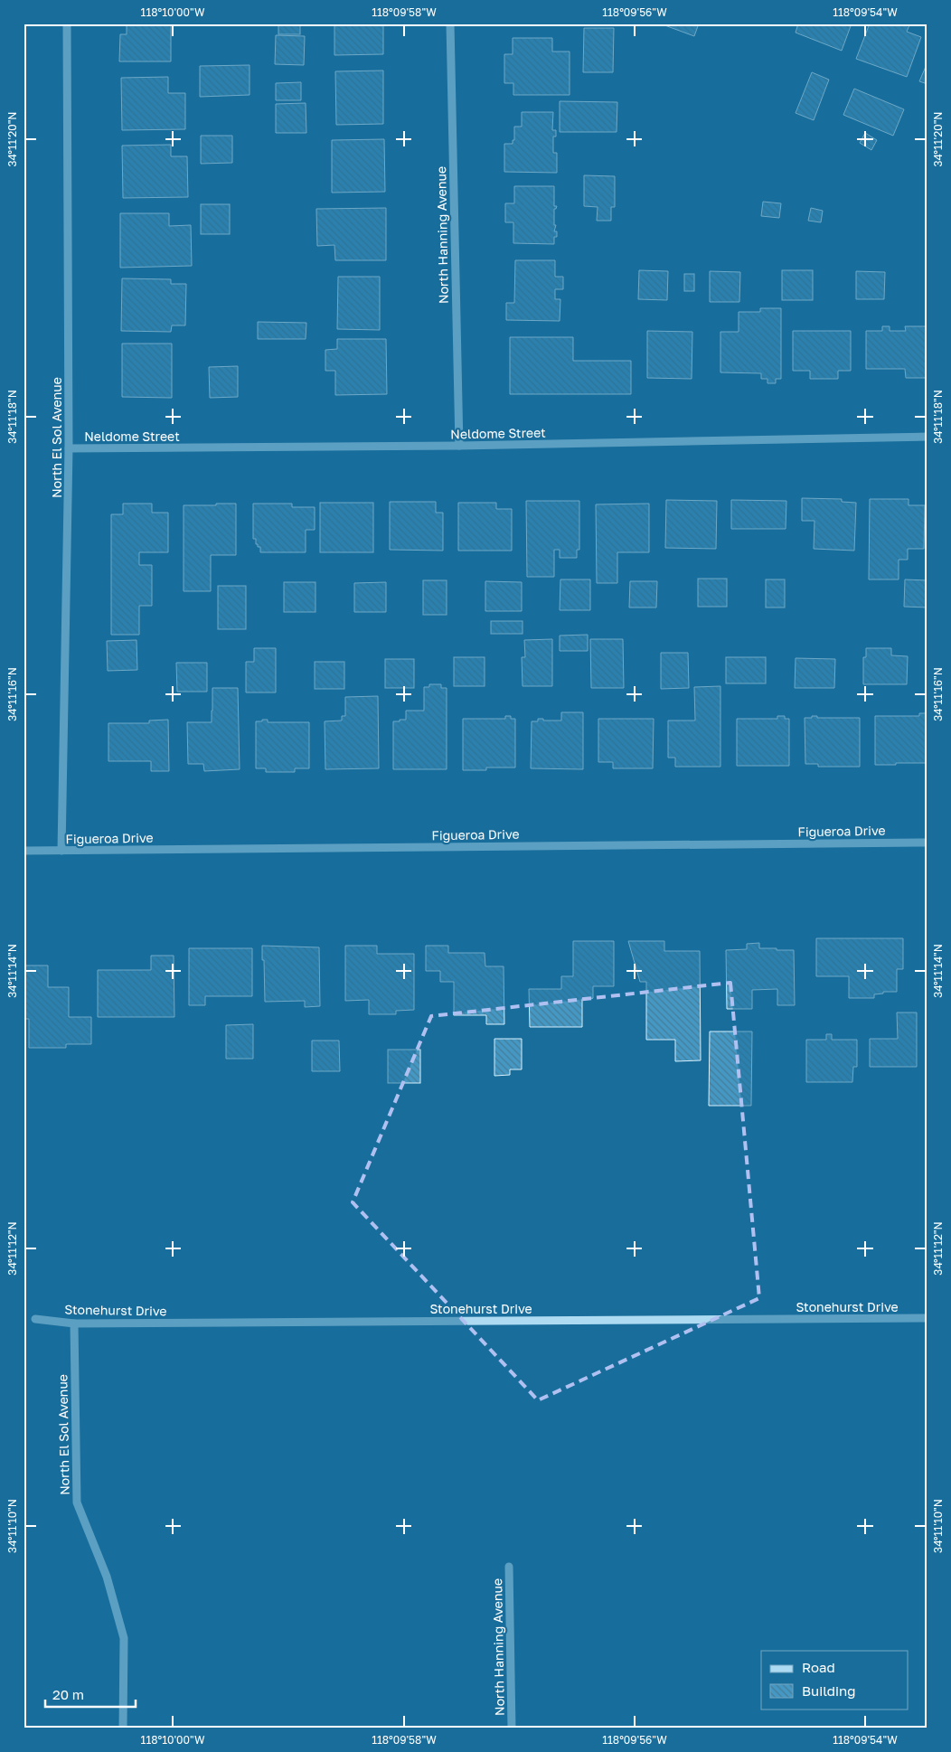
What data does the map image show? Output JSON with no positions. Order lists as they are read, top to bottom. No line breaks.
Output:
{"streets":{"street":["North Hanning Avenue","Neldome Street","North El Sol Avenue","Figueroa Drive","Stonehurst Drive"]},"crossings":[["North Hanning Avenue","Neldome Street"],["Neldome Street","North El Sol Avenue"],["North El Sol Avenue","Figueroa Drive"],["North El Sol Avenue","Stonehurst Drive"]],"legend":["Road","Building"],"scale_bar":"20 m","coordinates":["118°10'00\"W","118°09'58\"W","118°09'56\"W","118°09'54\"W","34°11'20\"N","34°11'18\"N","34°11'16\"N","34°11'14\"N","34°11'12\"N","34°11'10\"N"]}
